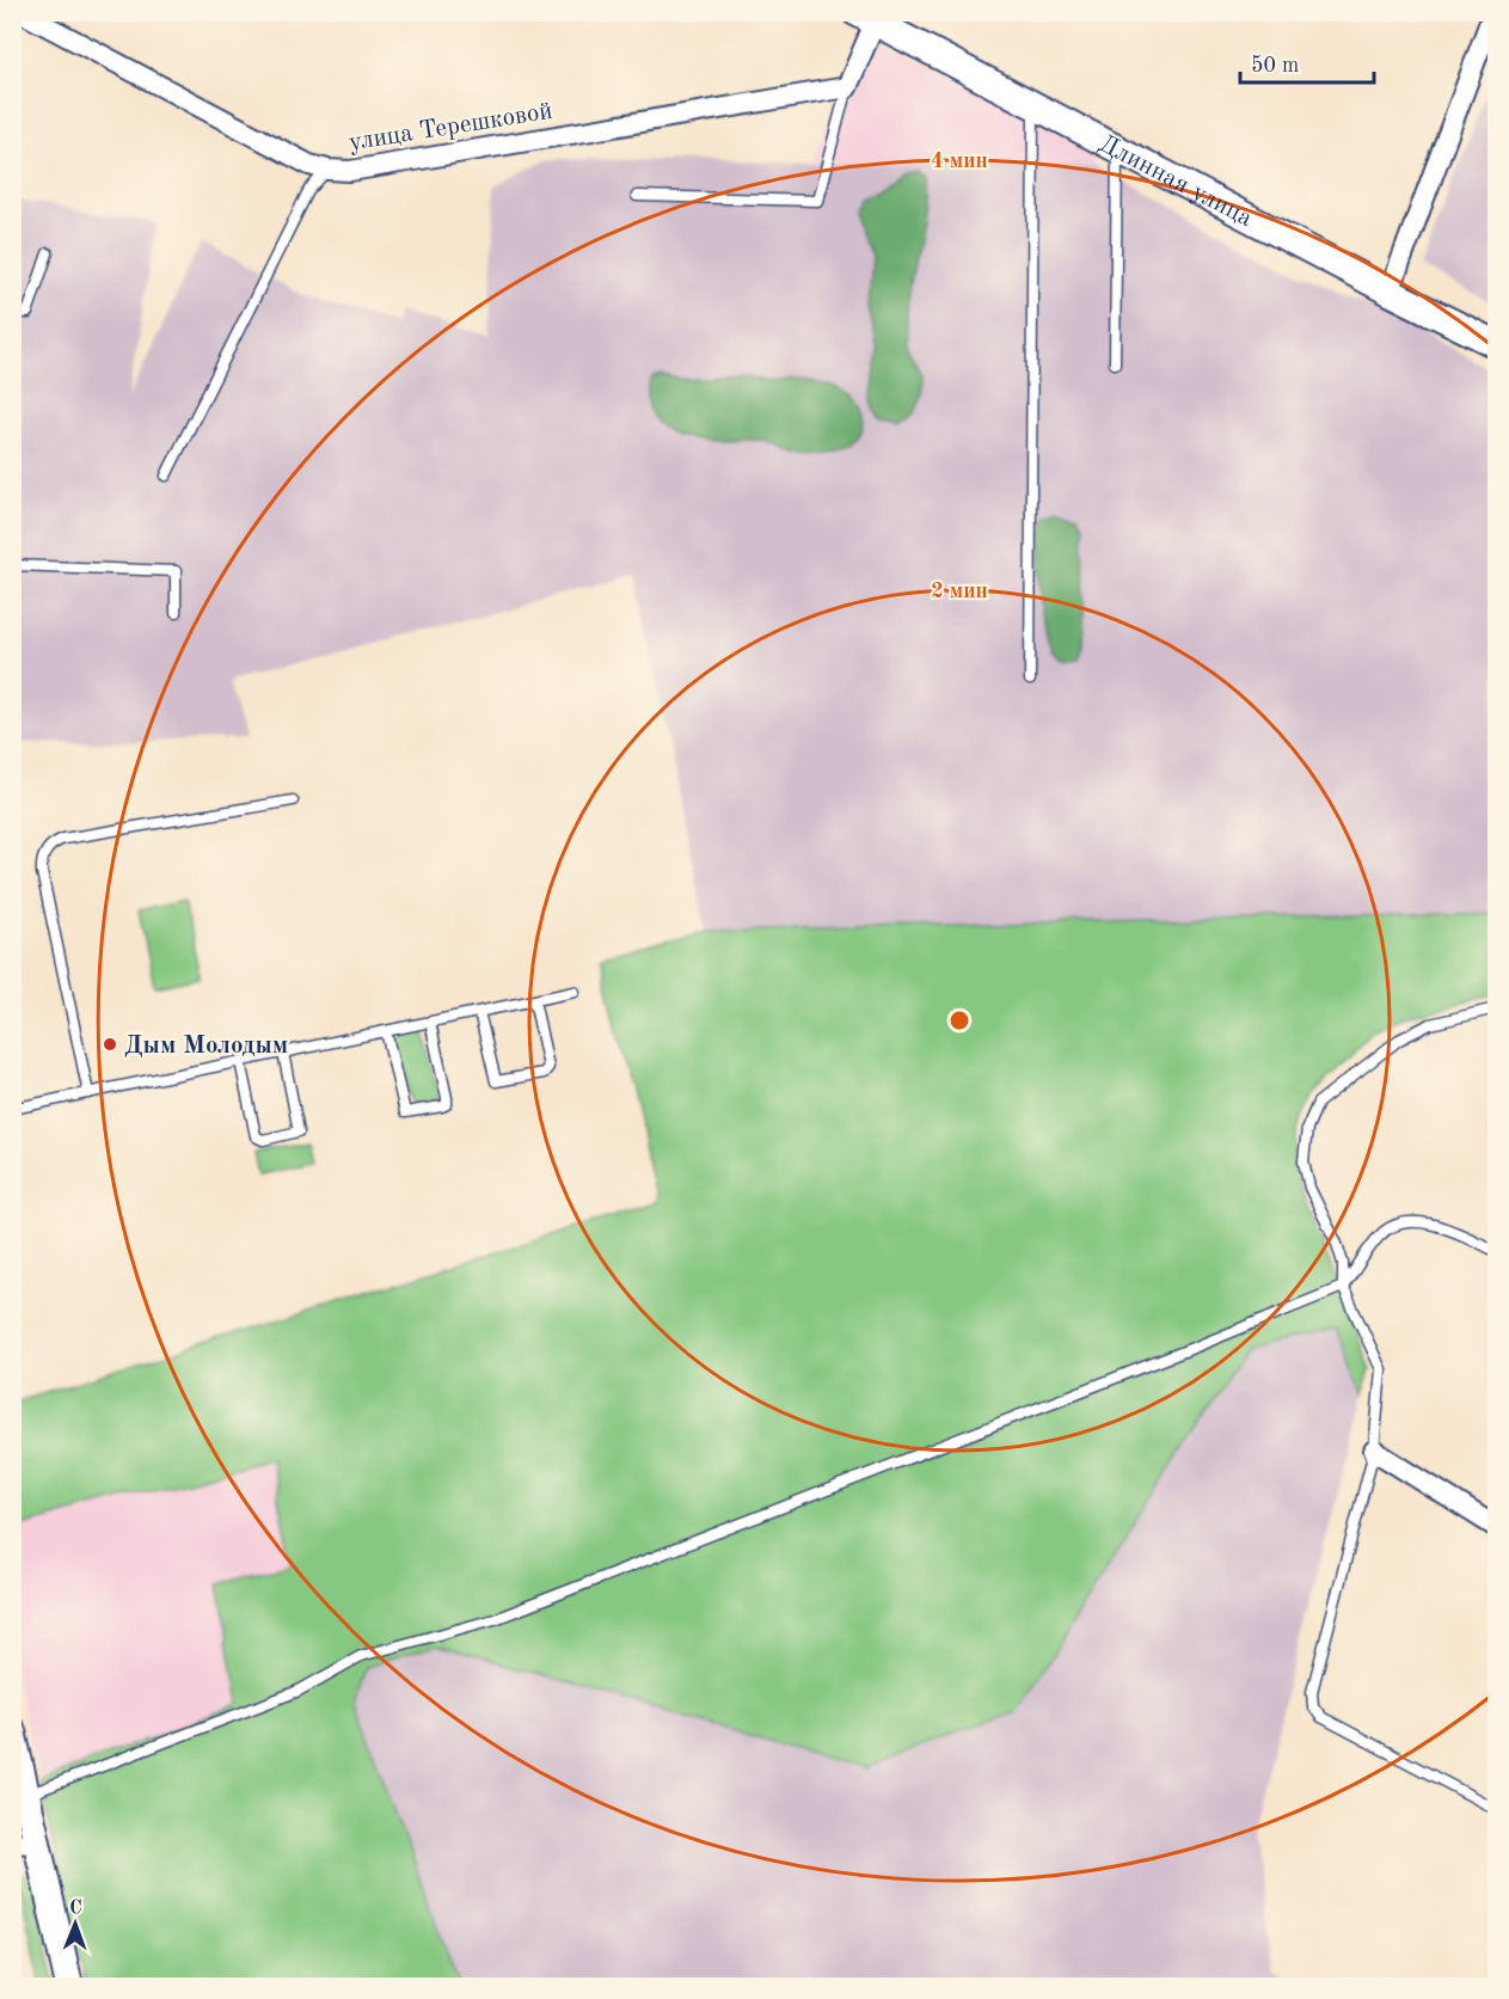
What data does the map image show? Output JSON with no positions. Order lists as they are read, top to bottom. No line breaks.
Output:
{"streets":{"street":["улица Терешковой","Длинная улица"]},"places":["Дым Молодым"],"scale_bar":"50 m","north":"top","rings":["4 мин","2 мин"]}
